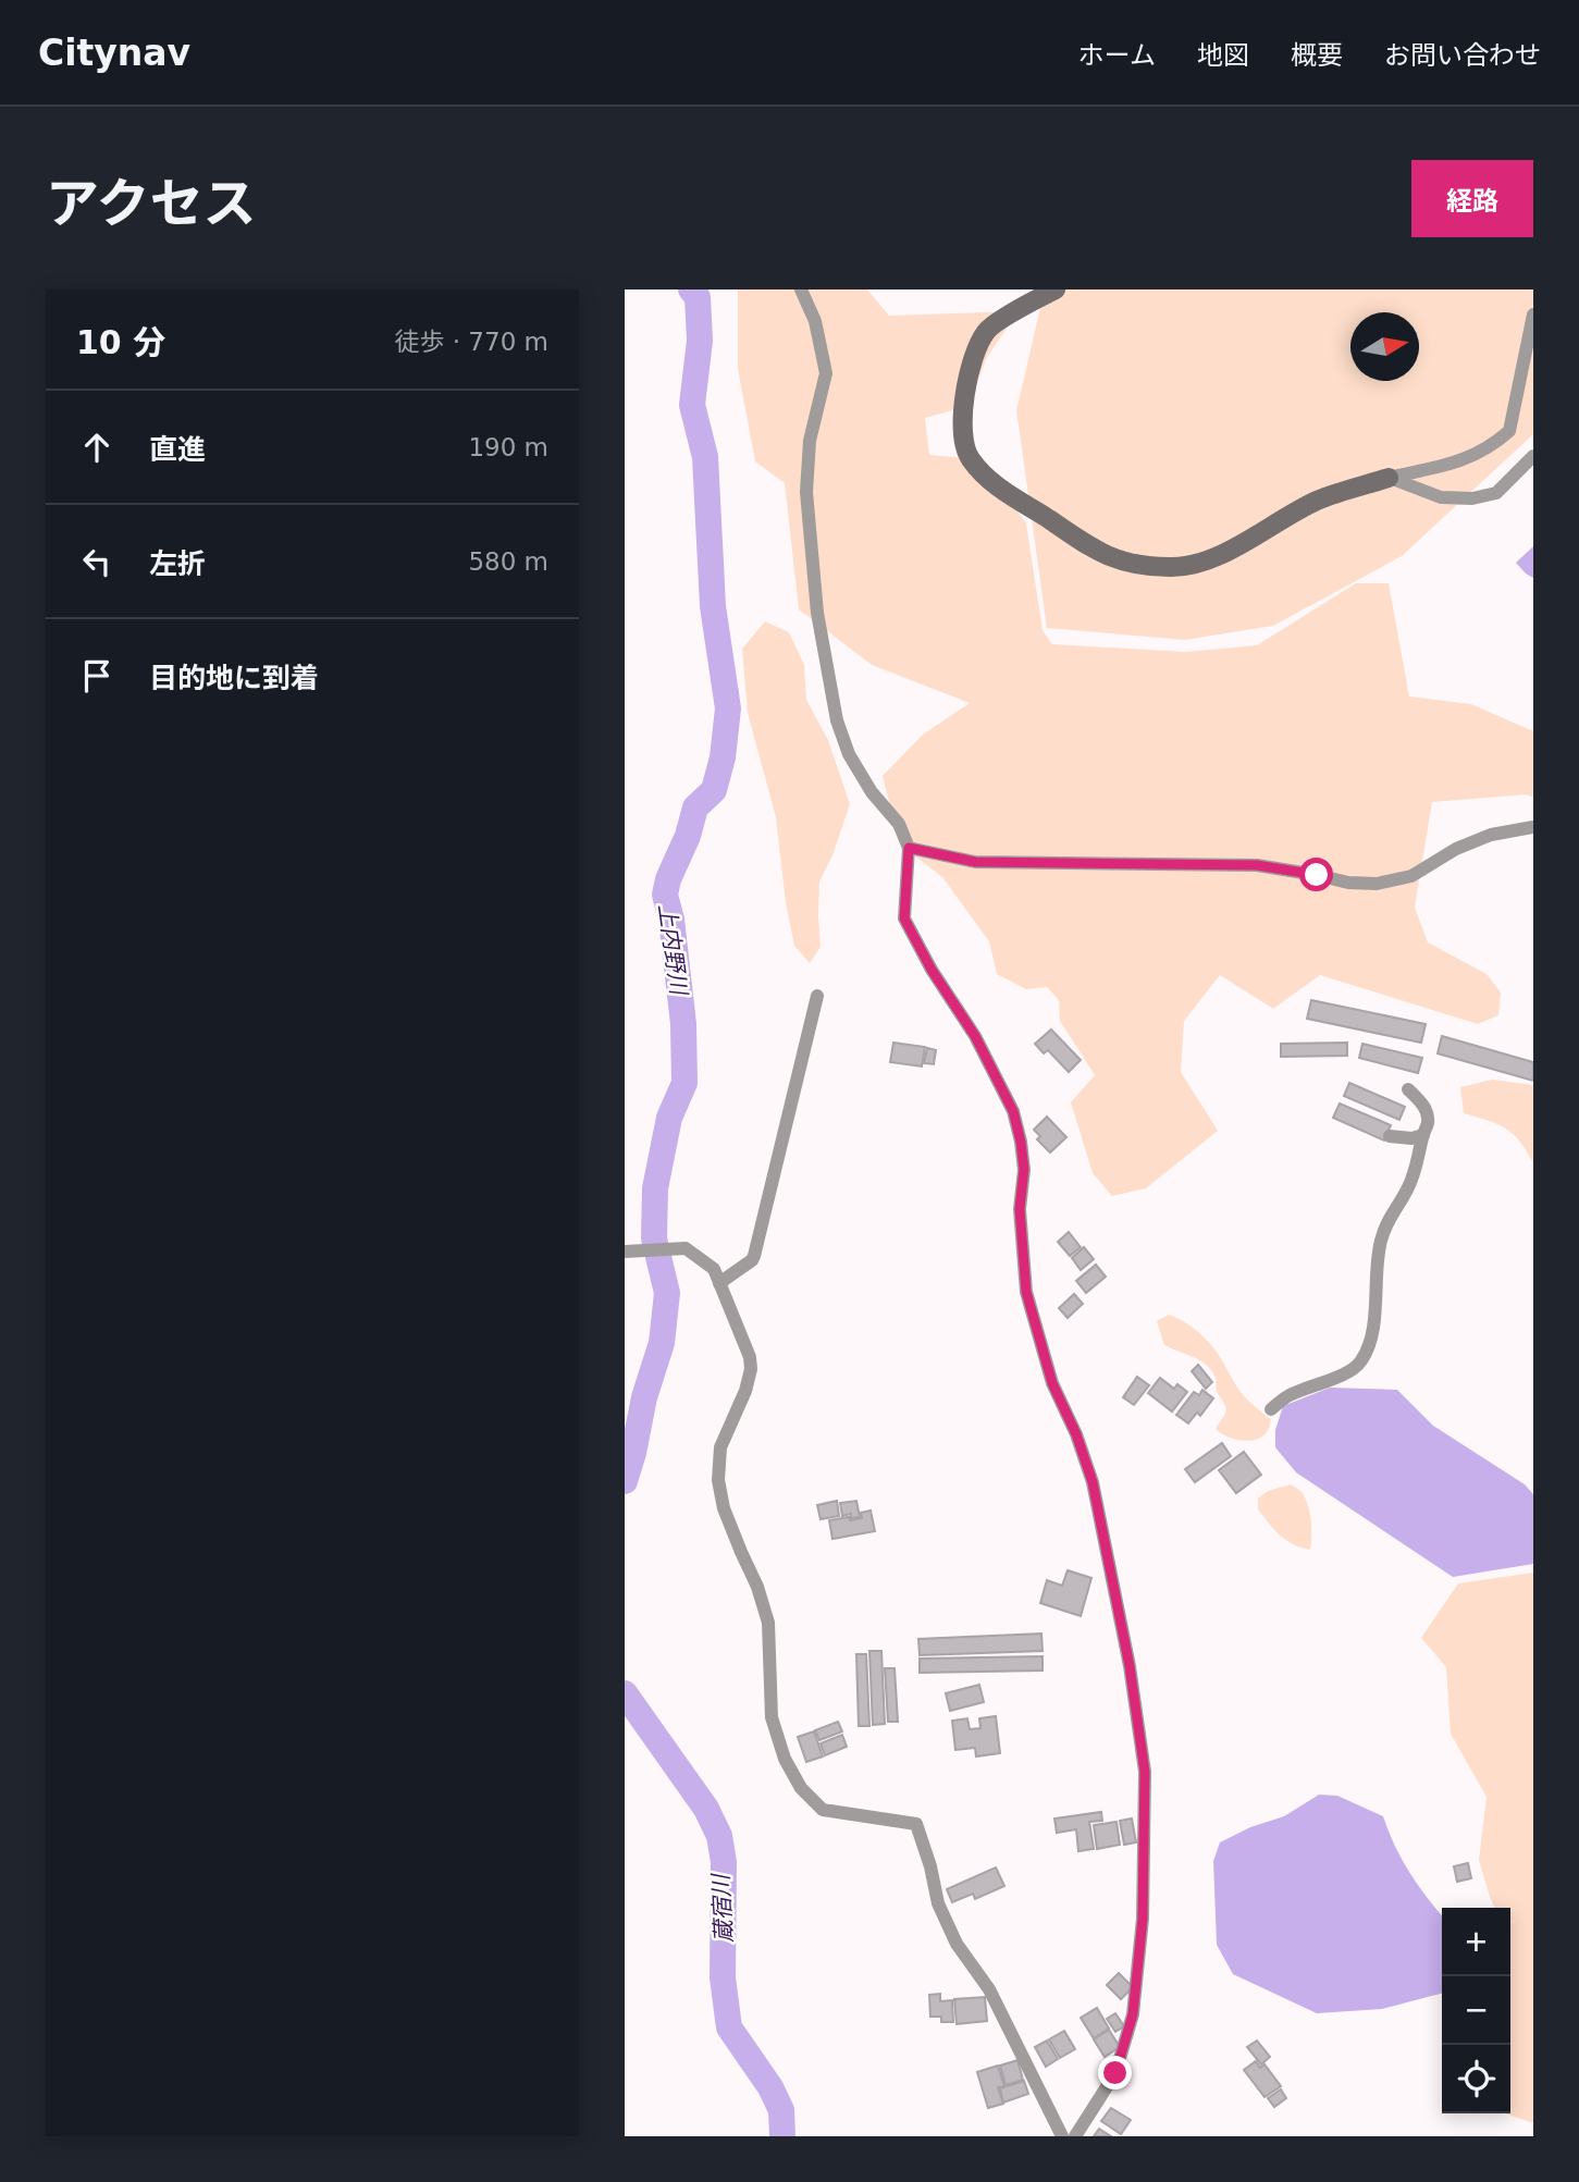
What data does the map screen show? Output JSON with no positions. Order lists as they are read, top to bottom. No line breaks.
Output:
{"water":["上内野川","蔵宿川"],"north":"right","page":{"header":"Citynav","nav":["ホーム","地図","概要","お問い合わせ"],"title":"アクセス","buttons":"経路","heading":["10 分","徒歩 · 770 m"],"list":[["直進","190 m"],["左折","580 m"],"目的地に到着"],"map_buttons":["+","−"]}}
